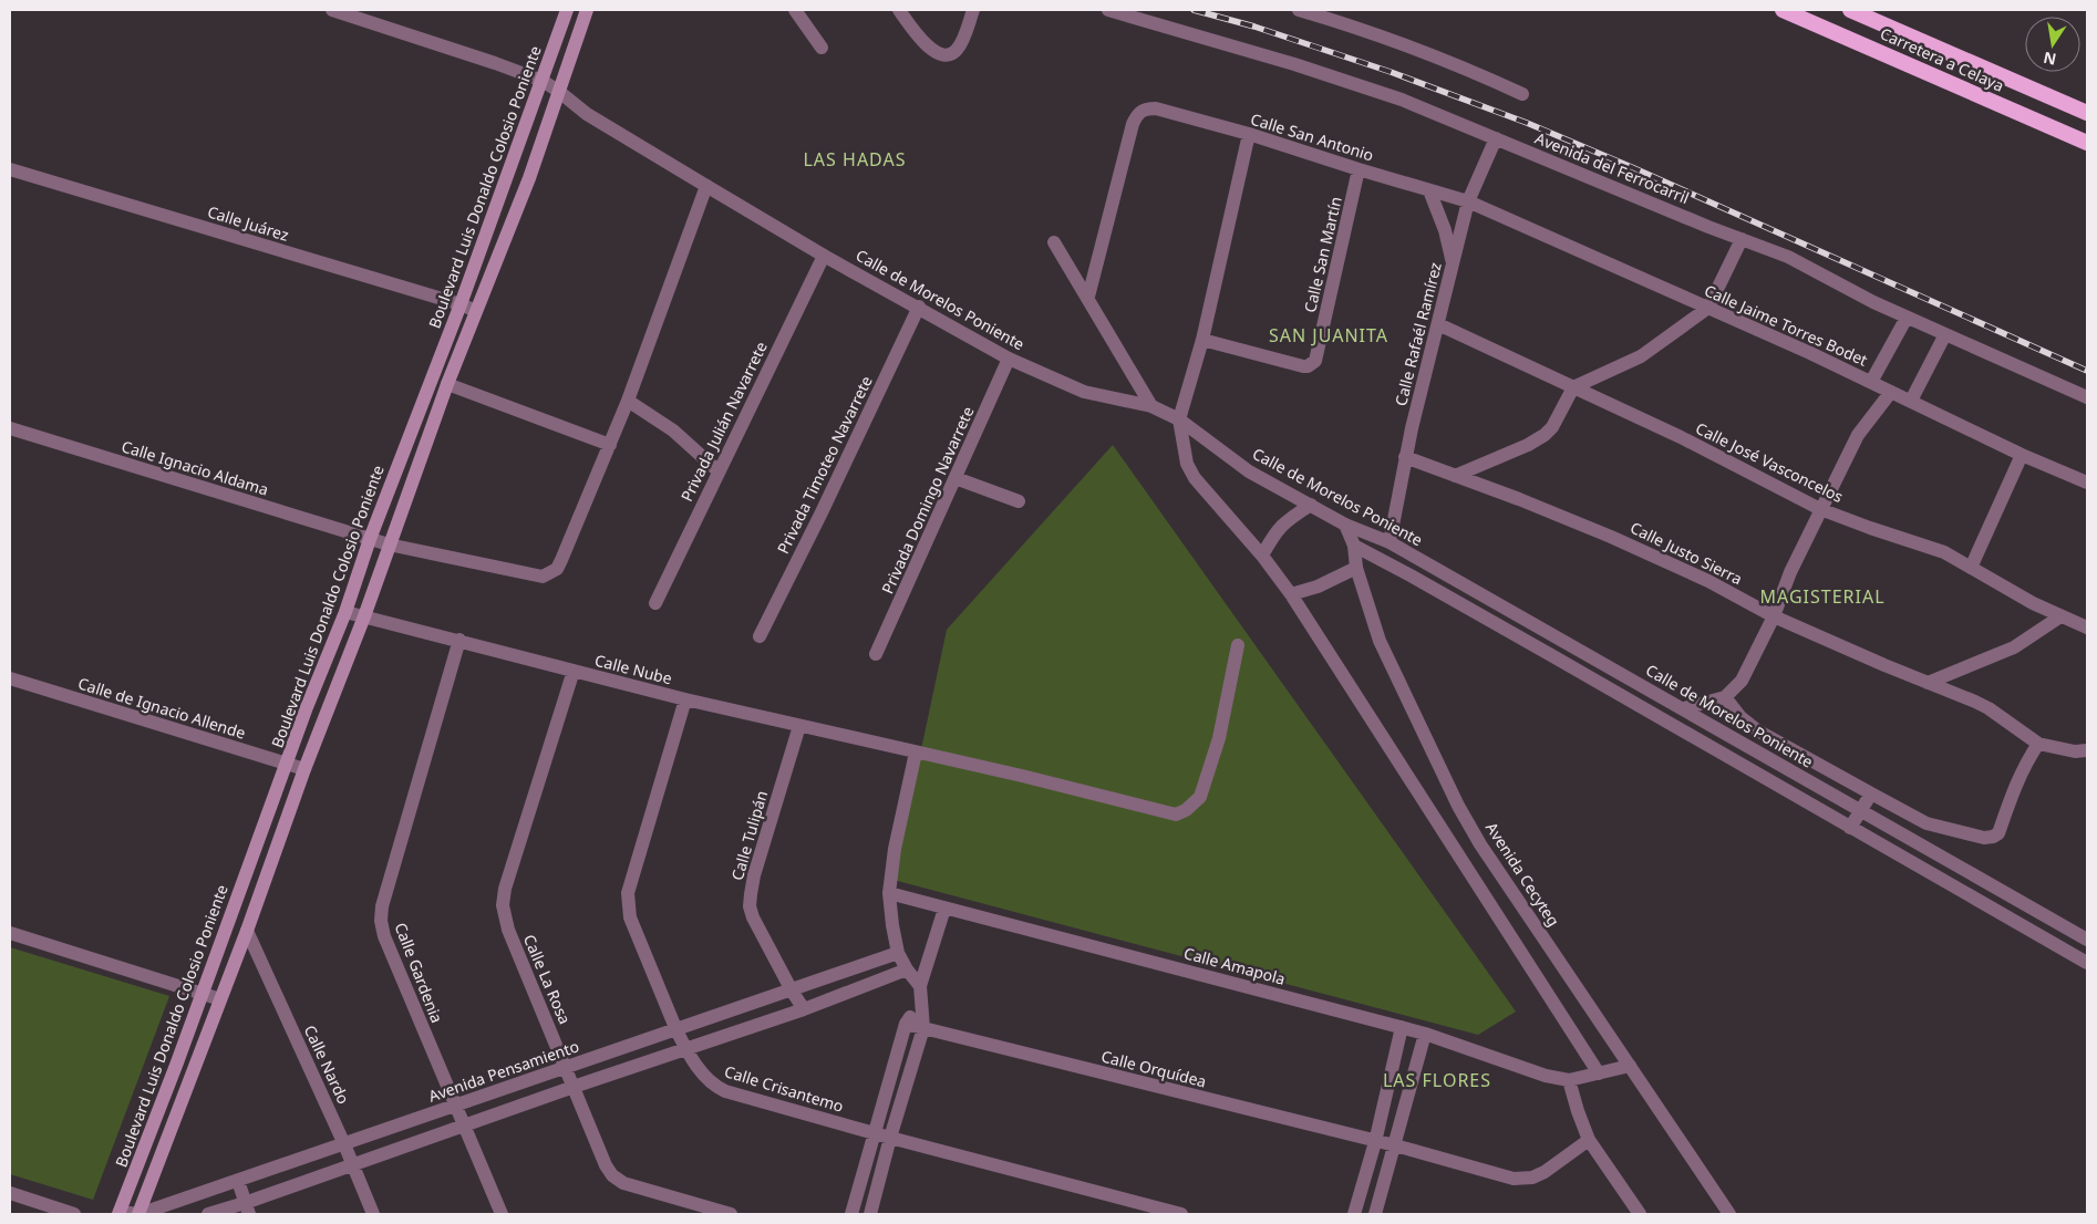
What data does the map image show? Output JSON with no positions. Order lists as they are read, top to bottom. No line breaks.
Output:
{"streets":{"highway":["Carretera a Celaya"],"main road":["Boulevard Luis Donaldo Colosio Poniente"],"street":["Calle San Antonio","Avenida del Ferrocarril","Calle Juárez","Calle San Martín","Calle de Morelos Poniente","Calle Jaime Torres Bodet","Calle Rafaél Ramírez","Privada Julián Navarrete","Calle José Vasconcelos","Privada Timoteo Navarrete","Calle Ignacio Aldama","Privada Domingo Navarrete","Calle Justo Sierra","Calle Nube","Calle de Ignacio Allende","Calle Tulipán","Avenida Cecyteg","Calle Amapola","Calle Gardenia","Calle La Rosa","Calle Nardo","Calle Orquídea","Avenida Pensamiento","Calle Crisantemo"]},"crossings":[["Calle San Antonio","Calle San Martín"],["Calle San Antonio","Calle Jaime Torres Bodet"],["Calle San Antonio","Calle Rafaél Ramírez"],["Avenida del Ferrocarril","Calle Rafaél Ramírez"],["Boulevard Luis Donaldo Colosio Poniente","Calle Juárez"],["Boulevard Luis Donaldo Colosio Poniente","Calle de Morelos Poniente"],["Boulevard Luis Donaldo Colosio Poniente","Calle Ignacio Aldama"],["Boulevard Luis Donaldo Colosio Poniente","Calle Nube"],["Boulevard Luis Donaldo Colosio Poniente","Calle de Ignacio Allende"],["Boulevard Luis Donaldo Colosio Poniente","Avenida Pensamiento"],["Calle de Morelos Poniente","Calle Rafaél Ramírez"],["Calle de Morelos Poniente","Privada Julián Navarrete"],["Calle de Morelos Poniente","Privada Timoteo Navarrete"],["Calle de Morelos Poniente","Calle Ignacio Aldama"],["Calle de Morelos Poniente","Privada Domingo Navarrete"],["Calle de Morelos Poniente","Avenida Cecyteg"],["Calle Jaime Torres Bodet","Calle Rafaél Ramírez"],["Calle Rafaél Ramírez","Calle José Vasconcelos"],["Calle Rafaél Ramírez","Calle Justo Sierra"],["Calle Nube","Calle Tulipán"],["Calle Nube","Calle Gardenia"],["Calle Nube","Calle La Rosa"],["Calle Nube","Calle Crisantemo"],["Calle Tulipán","Avenida Pensamiento"],["Avenida Cecyteg","Calle Amapola"],["Calle Gardenia","Avenida Pensamiento"],["Calle La Rosa","Avenida Pensamiento"],["Calle Nardo","Avenida Pensamiento"],["Avenida Pensamiento","Calle Crisantemo"]],"districts":["LAS HADAS","SAN JUANITA","MAGISTERIAL","LAS FLORES"],"north":"bottom"}
